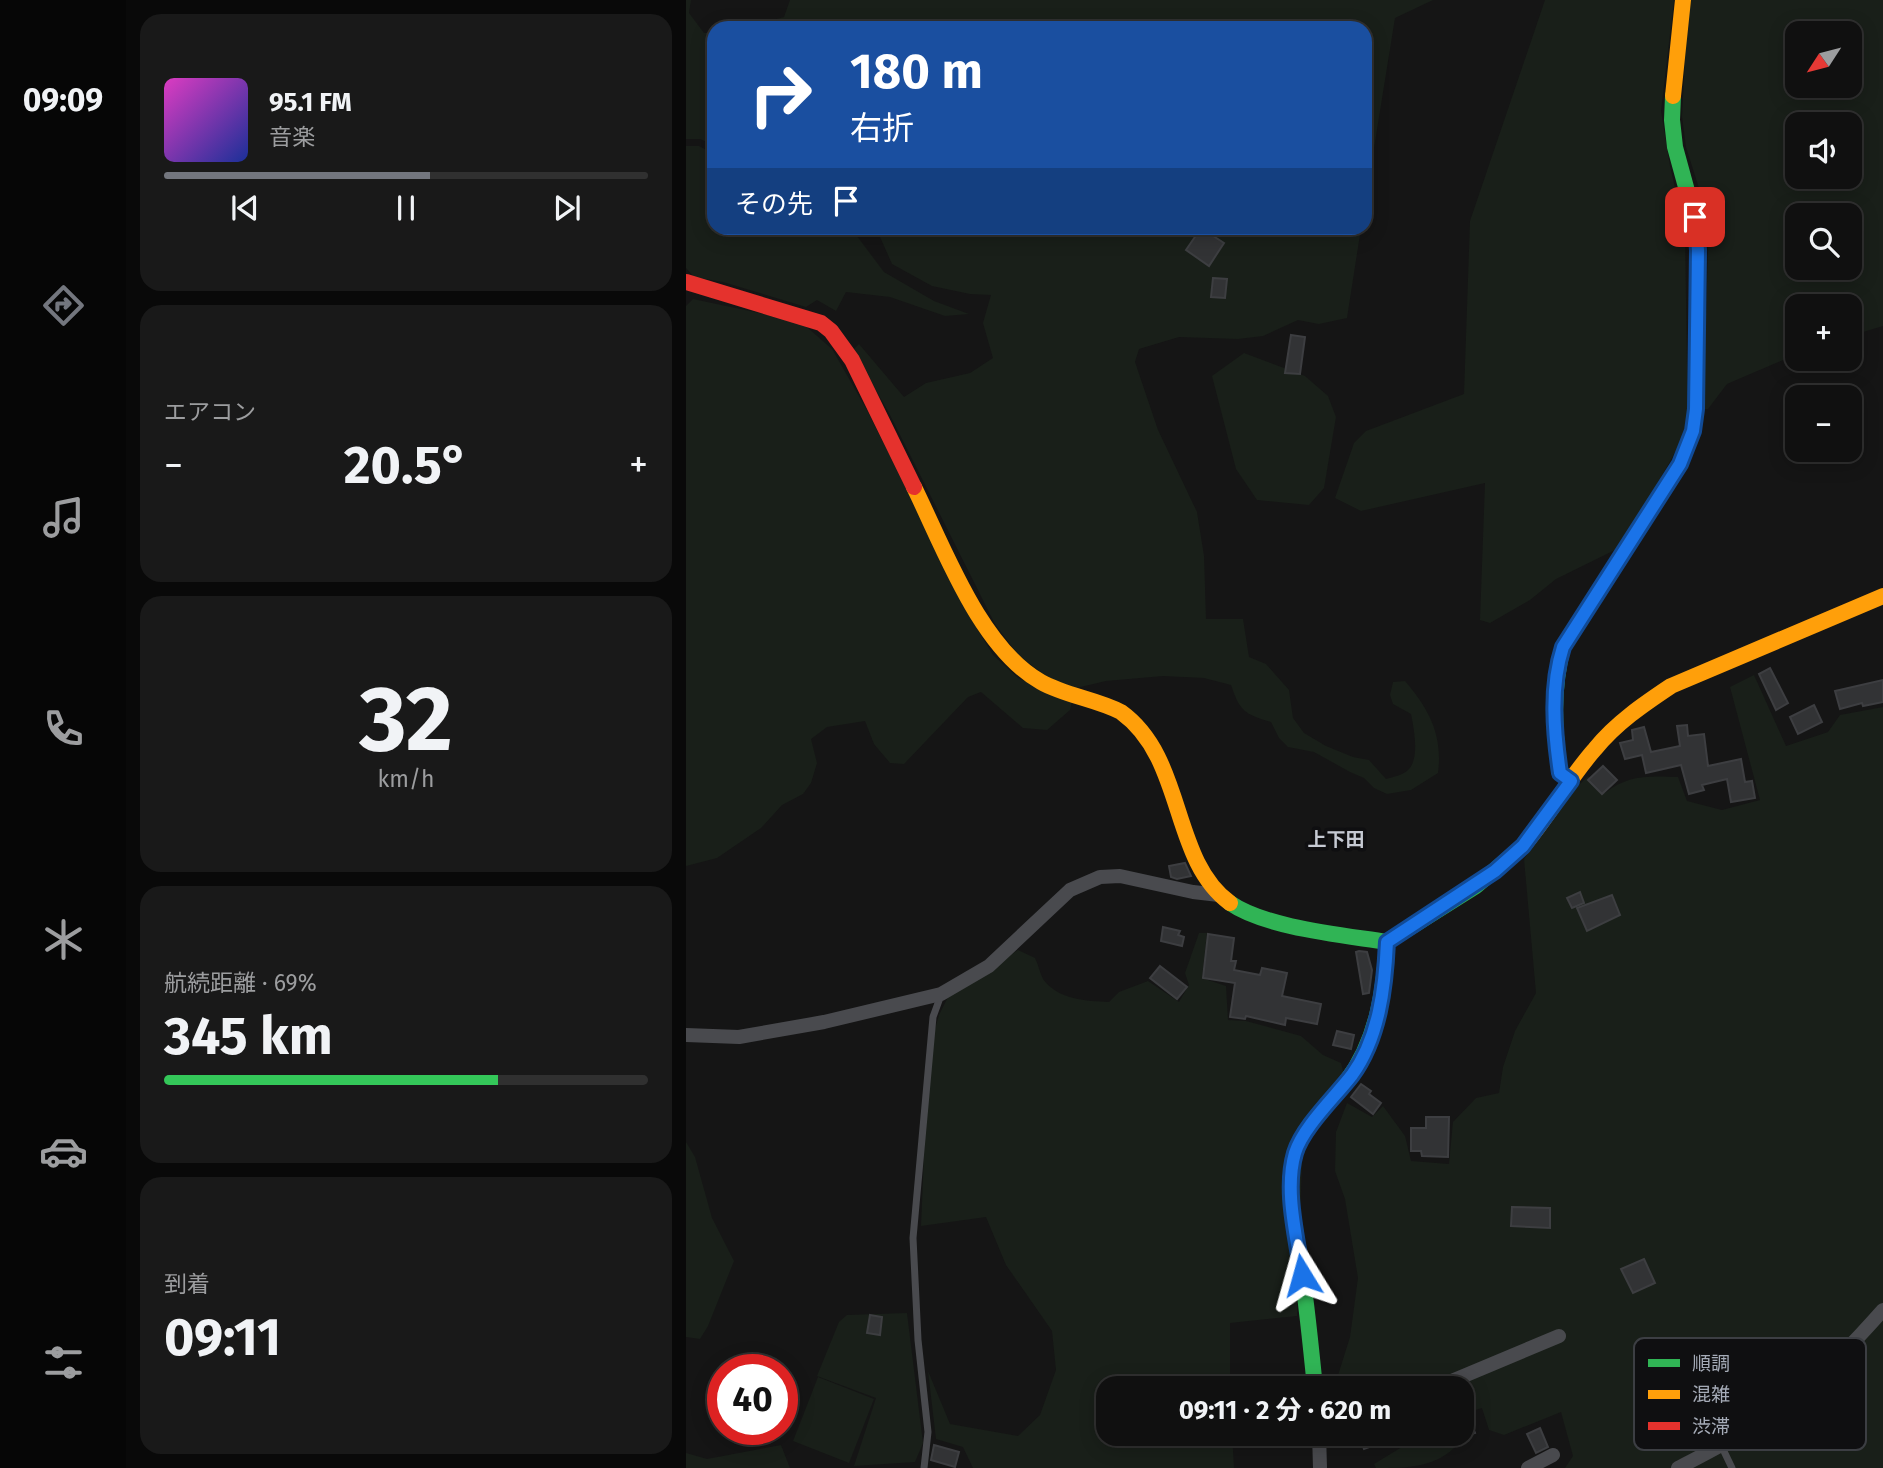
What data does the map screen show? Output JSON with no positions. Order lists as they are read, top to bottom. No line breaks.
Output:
{"districts":["上下田"],"legend":["順調","混雑","渋滞"],"north":"bottom left","page":{"tabs":"09:09","map_buttons":["+","−"],"turn":["180 m","右折"],"song":["95.1 FM","音楽"],"then":"その先","tile":["エアコン",["32","km/h"],["航続距離 · 69%","345 km"],["到着","09:11"]],"heat":["−","20.5°","+"],"limit":"40","trip":"09:11 · 2 分 · 620 m"}}
